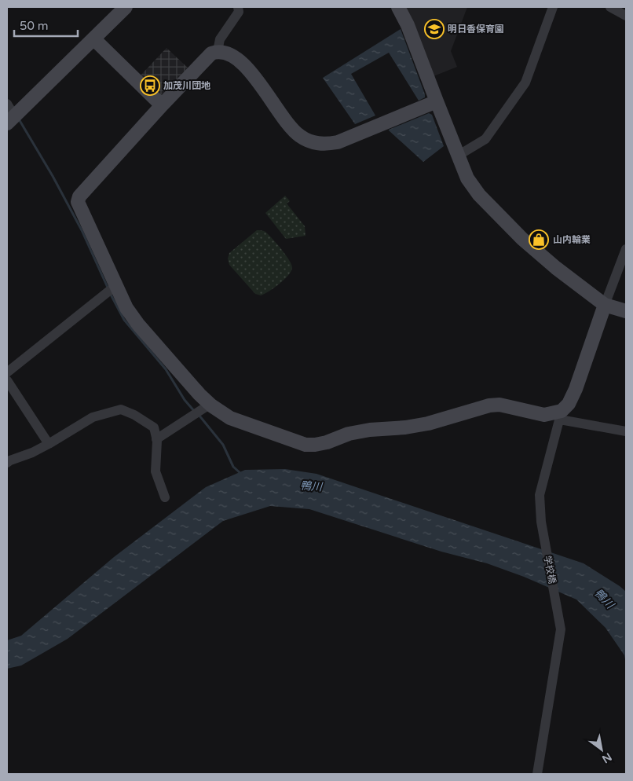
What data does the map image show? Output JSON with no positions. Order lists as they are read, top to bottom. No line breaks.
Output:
{"streets":{"street":["学校橋"]},"water":["鴨川"],"places":{"school or university":["明日香保育園"],"bus stop":["加茂川団地"],"shop":["山内輪業"]},"scale_bar":"50 m","north":"bottom right"}
